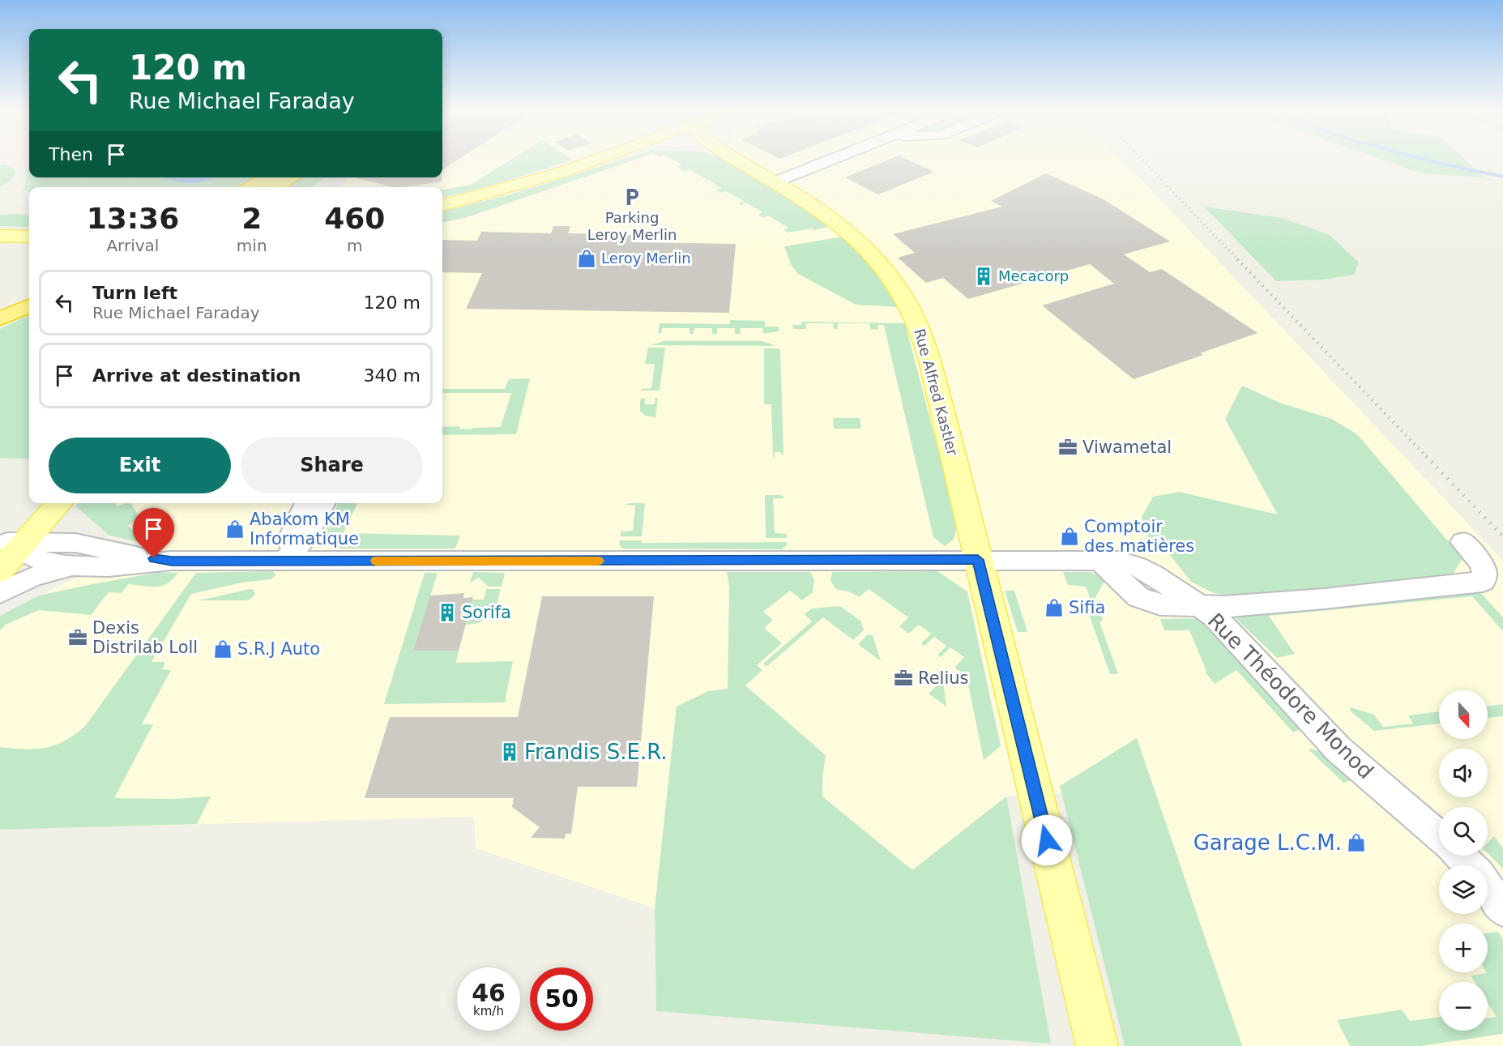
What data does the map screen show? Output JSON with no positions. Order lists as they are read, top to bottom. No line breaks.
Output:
{"streets":{"main road":["Rue Alfred Kastler"],"street":["Rue Théodore Monod"]},"places":{"parking":["Parking Leroy Merlin"],"shop":["Leroy Merlin","Abakom KM Informatique","Comptoir des matières","Sifia","S.R.J Auto","Garage L.C.M."],"building":["Mecacorp","Sorifa","Frandis S.E.R."],"office":["Viwametal","Dexis Distrilab Loll","Relius"]},"north":"bottom","page":{"turn":["120 m","Rue Michael Faraday"],"then":"Then","eta":["13:36","Arrival","2","min","460","m"],"list":[{"name":"Turn left","note":"Rue Michael Faraday","value":"120 m"},{"name":"Arrive at destination","value":"340 m"}],"buttons":["Exit","Share"],"map_buttons":["+","−"],"speed":"46 km/h","limit":"50"}}
